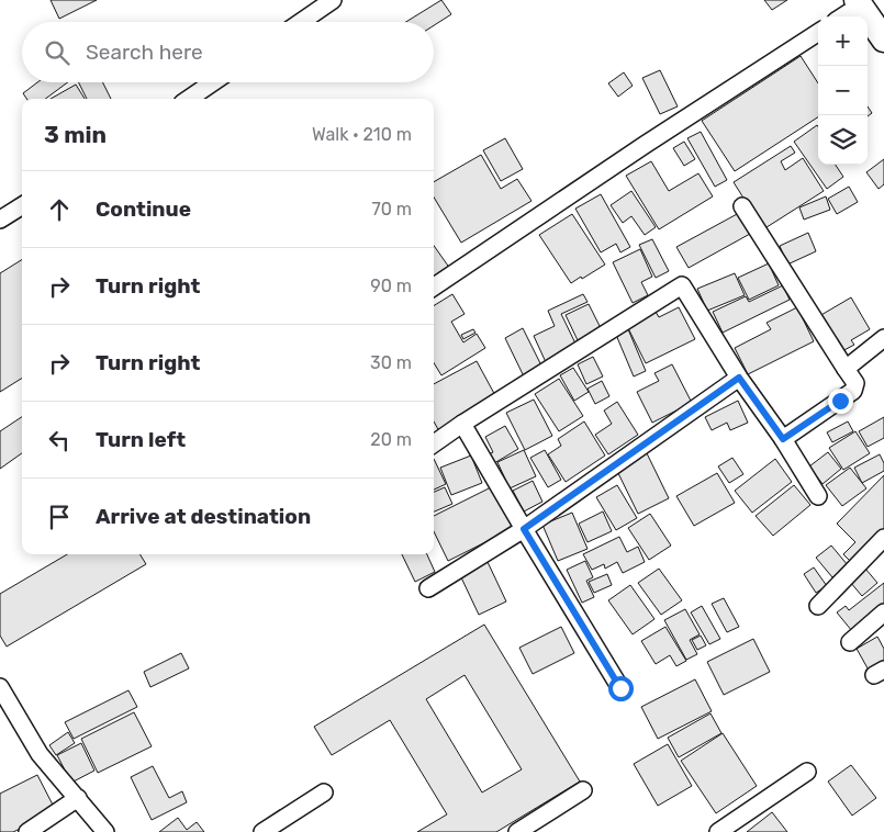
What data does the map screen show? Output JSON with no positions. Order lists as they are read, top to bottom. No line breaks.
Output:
{"page":{"map_buttons":["+","−"],"search":"Search here","heading":["3 min","Walk · 210 m"],"list":[["Continue","70 m"],["Turn right","90 m"],["Turn right","30 m"],["Turn left","20 m"],"Arrive at destination"]}}
